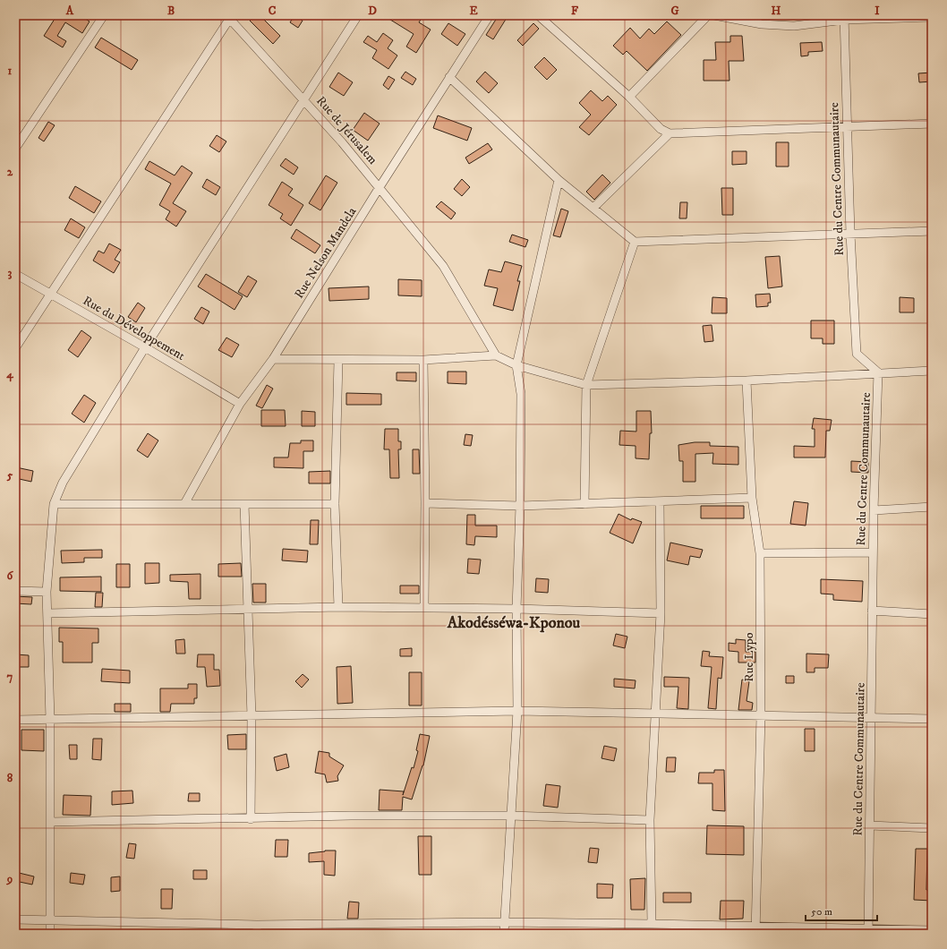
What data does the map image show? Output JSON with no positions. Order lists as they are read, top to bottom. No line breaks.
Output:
{"streets":{"street":["Rue de Jérusalem","Rue du Centre Communautaire","Rue Nelson Mandela","Rue du Développement","Rue Lypo"]},"crossings":[["Rue de Jérusalem","Rue Nelson Mandela"],["Rue Nelson Mandela","Rue du Développement"]],"districts":["Akodésséwa-Kponou"],"scale_bar":"50 m","grid":{"columns":["A","B","C","D","E","F","G","H","I"],"rows":["1","2","3","4","5","6","7","8","9"]}}
